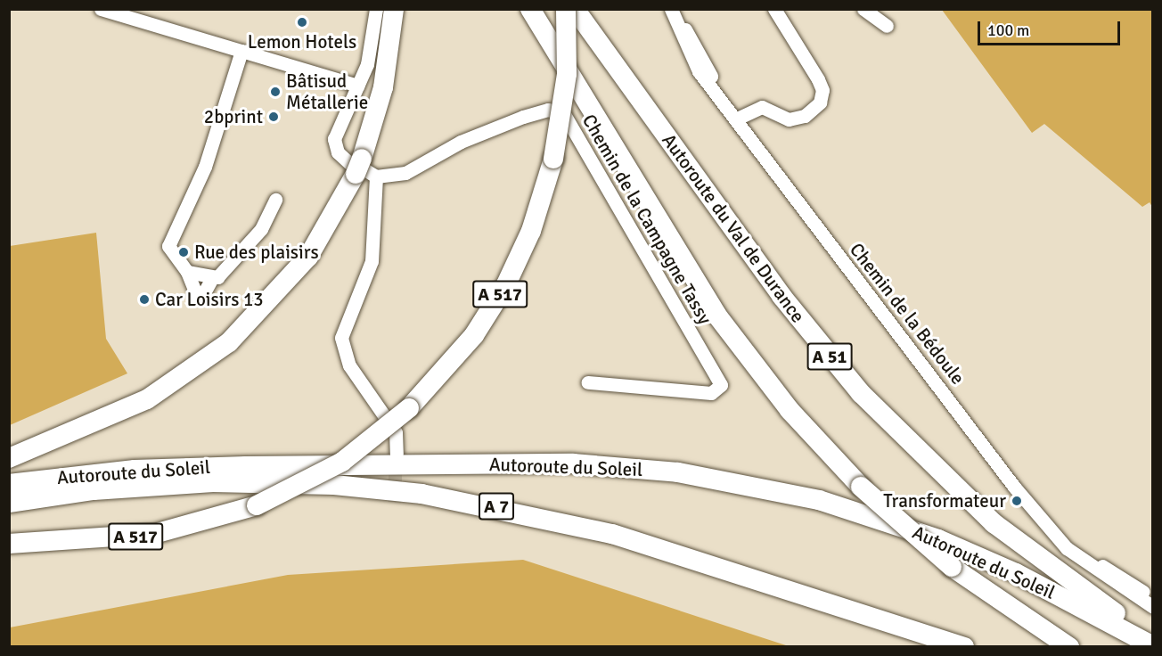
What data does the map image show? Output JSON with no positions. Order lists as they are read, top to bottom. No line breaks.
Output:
{"streets":{"highway":["Autoroute du Val de Durance","A 517","A 51","Autoroute du Soleil","A 7"],"street":["Chemin de la Campagne Tassy","Chemin de la Bédoule"]},"places":["Lemon Hotels","Bâtisud Métallerie","2bprint","Rue des plaisirs","Car Loisirs 13","Transformateur"],"scale_bar":"100 m"}
